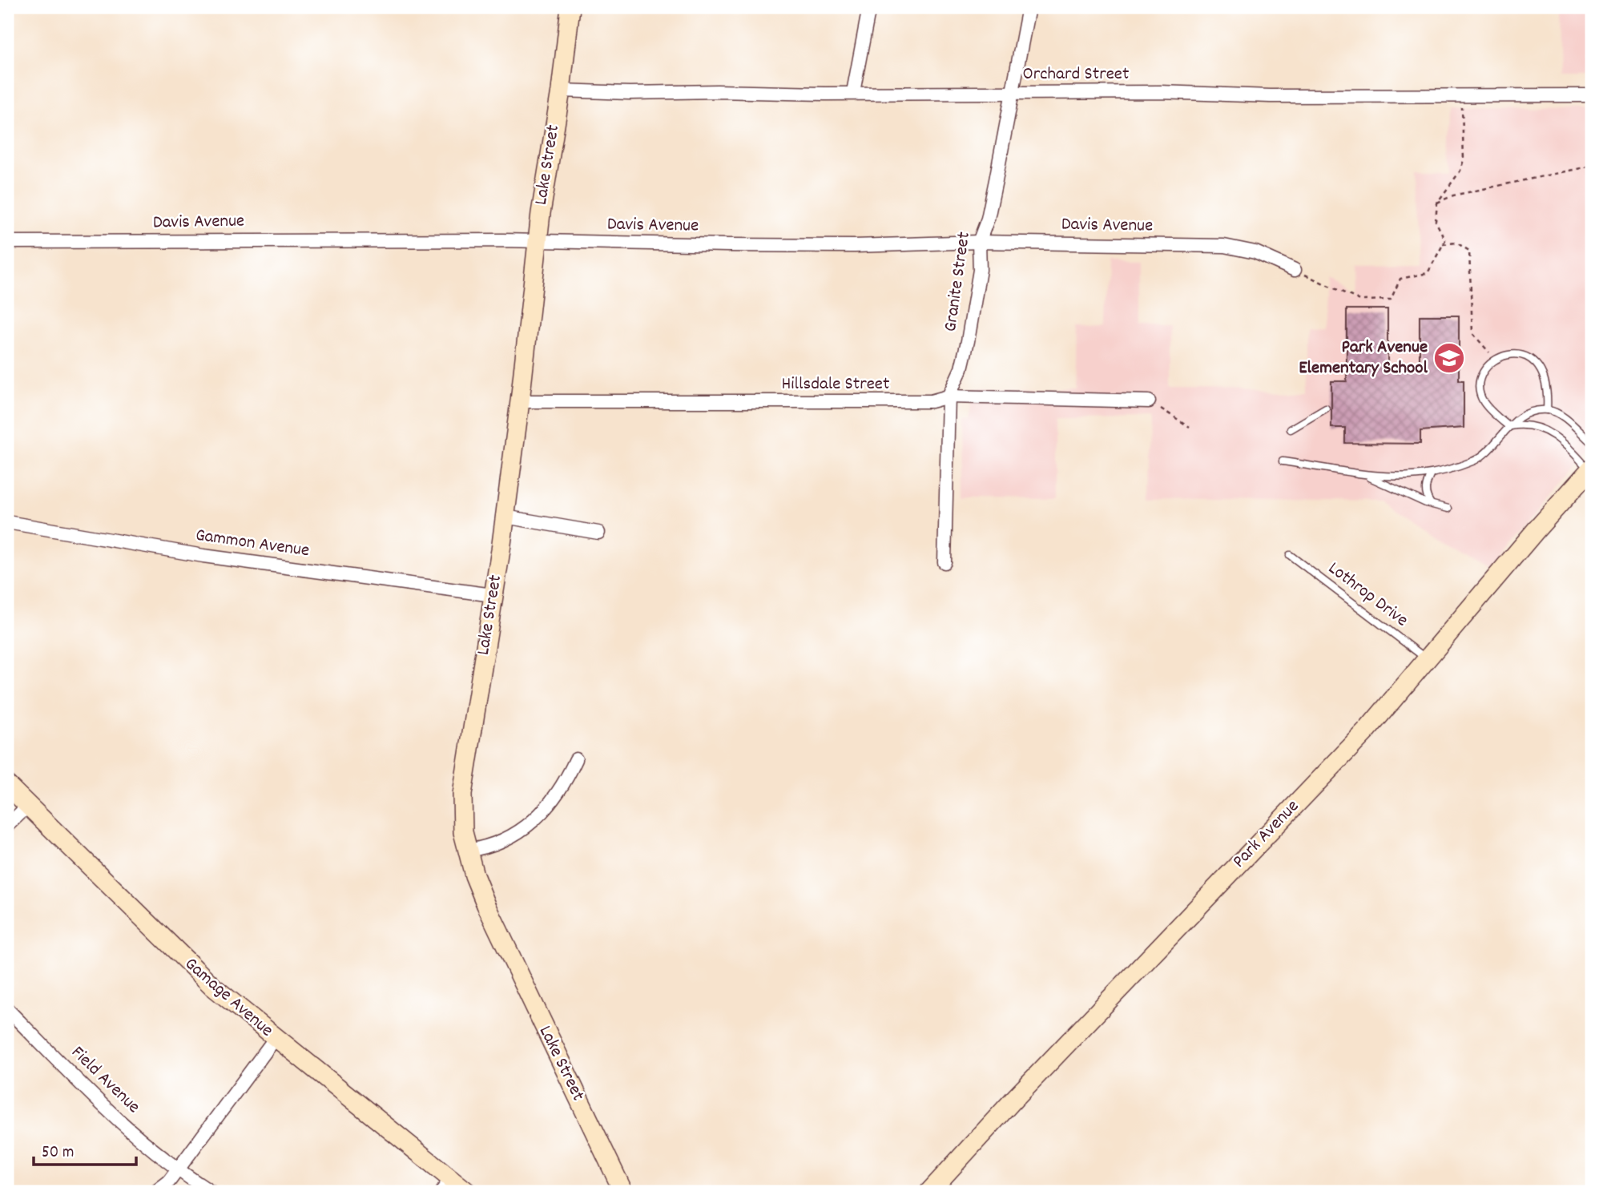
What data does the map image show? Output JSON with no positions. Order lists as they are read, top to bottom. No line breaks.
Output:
{"streets":{"street":["Orchard Street","Lake Street","Davis Avenue","Granite Street","Hillsdale Street","Gammon Avenue","Park Avenue","Gamage Avenue","Field Avenue"],"lane":["Lothrop Drive"]},"crossings":[["Orchard Street","Lake Street"],["Orchard Street","Granite Street"],["Lake Street","Davis Avenue"],["Lake Street","Hillsdale Street"],["Lake Street","Gammon Avenue"],["Davis Avenue","Granite Street"],["Granite Street","Hillsdale Street"],["Lothrop Drive","Park Avenue"]],"places":{"school or university":["Park Avenue Elementary School"]},"scale_bar":"50 m"}
